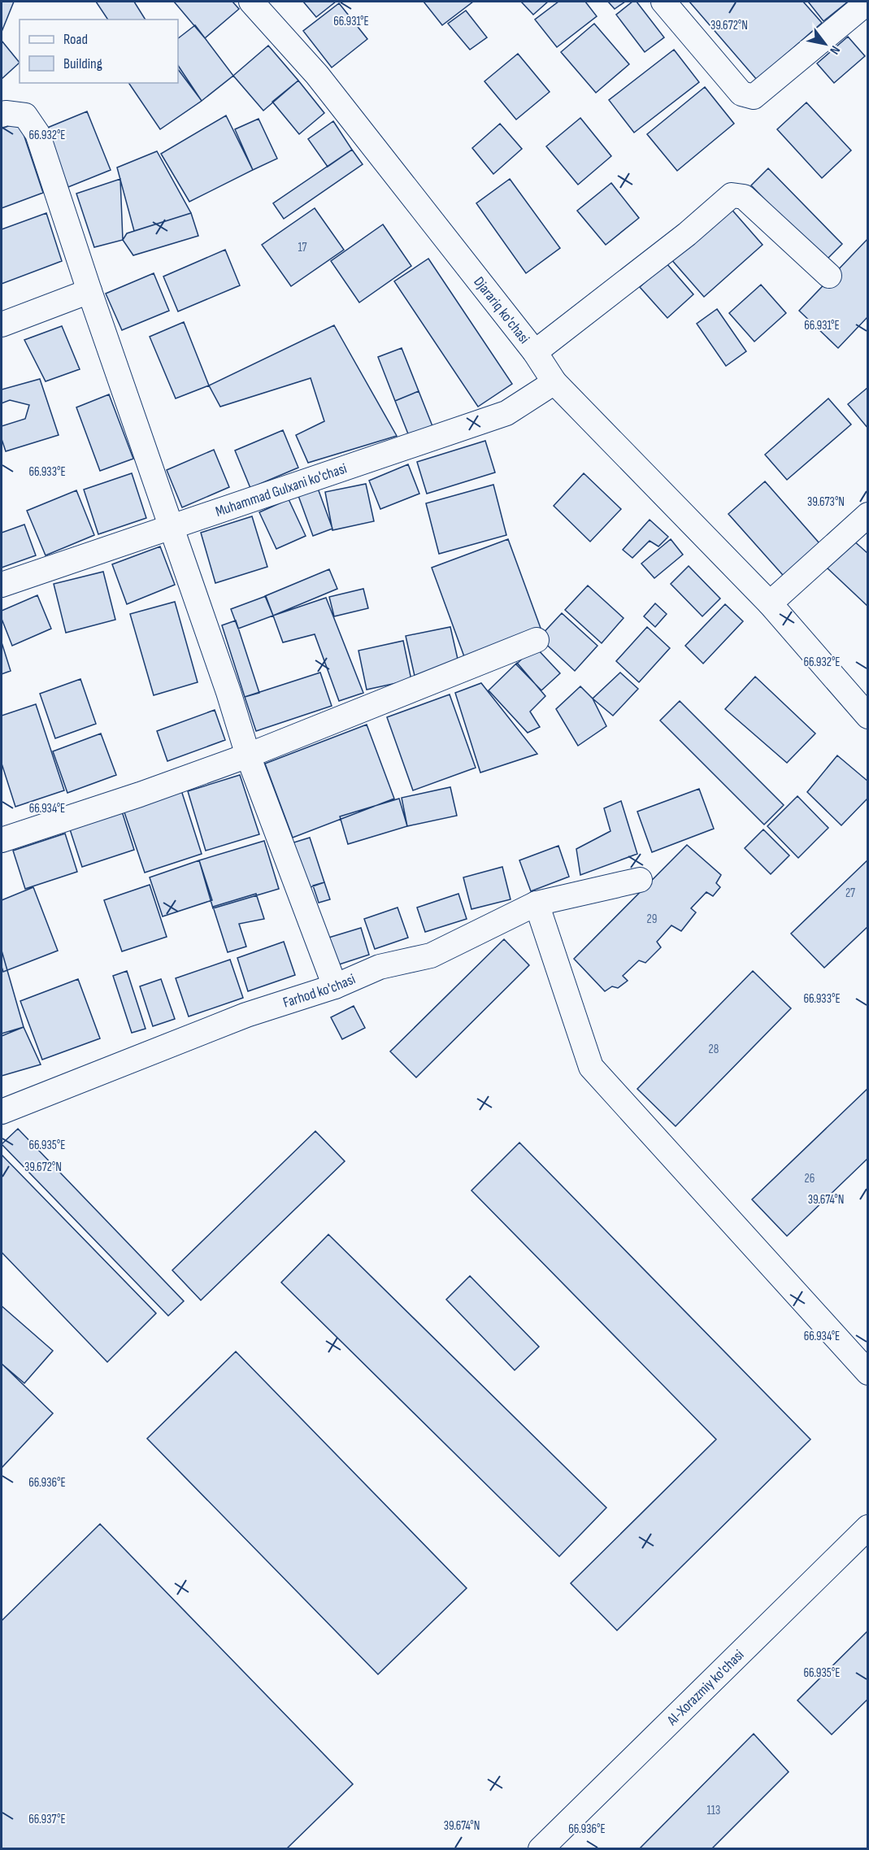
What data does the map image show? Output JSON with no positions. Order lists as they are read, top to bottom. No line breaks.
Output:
{"streets":{"street":["Djarariq ko'chasi","Muhammad Gulxani ko'chasi","Farhod ko'chasi","Al-Xorazmiy ko'chasi"]},"crossings":[["Djarariq ko'chasi","Muhammad Gulxani ko'chasi"]],"house_numbers":["17","27","29","28","26","113"],"legend":["Road","Building"],"north":"bottom right","coordinates":["66.931°E","39.672°N","66.932°E","66.933°E","39.673°N","66.934°E","66.935°E","39.674°N","66.936°E","66.937°E"]}
